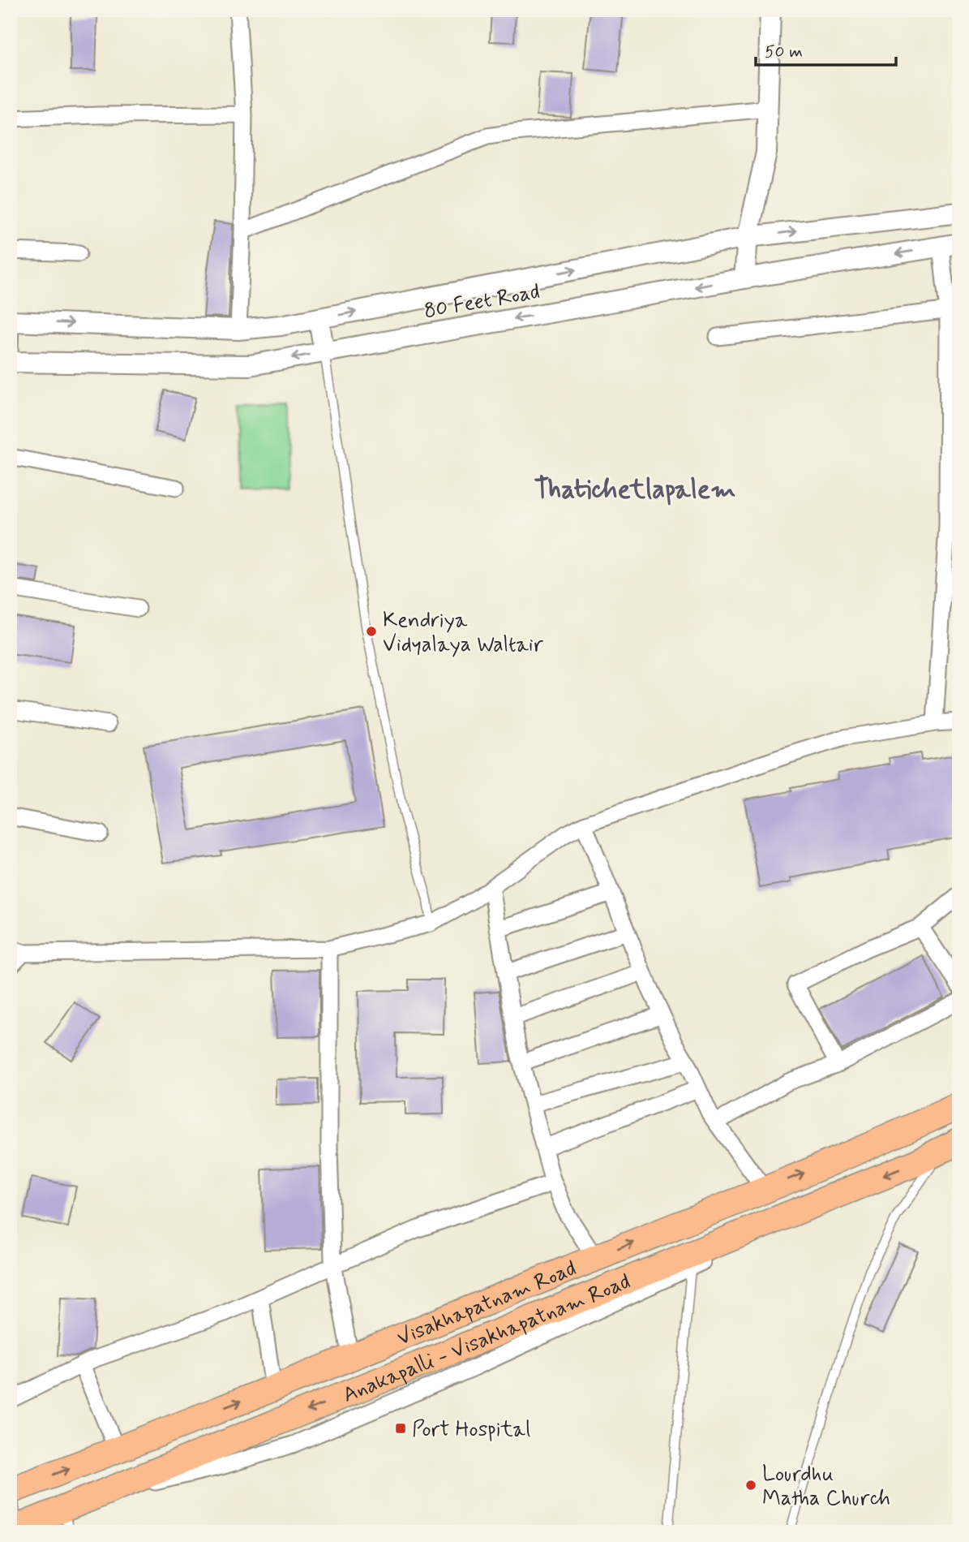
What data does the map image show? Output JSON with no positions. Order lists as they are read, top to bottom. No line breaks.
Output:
{"streets":{"main road":["Visakhapatnam Road","Anakapalli - Visakhapatnam Road"],"street":["80 Feet Road"]},"one_way":["Visakhapatnam Road","Anakapalli - Visakhapatnam Road"],"districts":["Thatichetlapalem"],"places":{"other":["Kendriya Vidyalaya Waltair","Lourdhu Matha Church"],"transit":["Port Hospital"]},"scale_bar":"50 m"}
